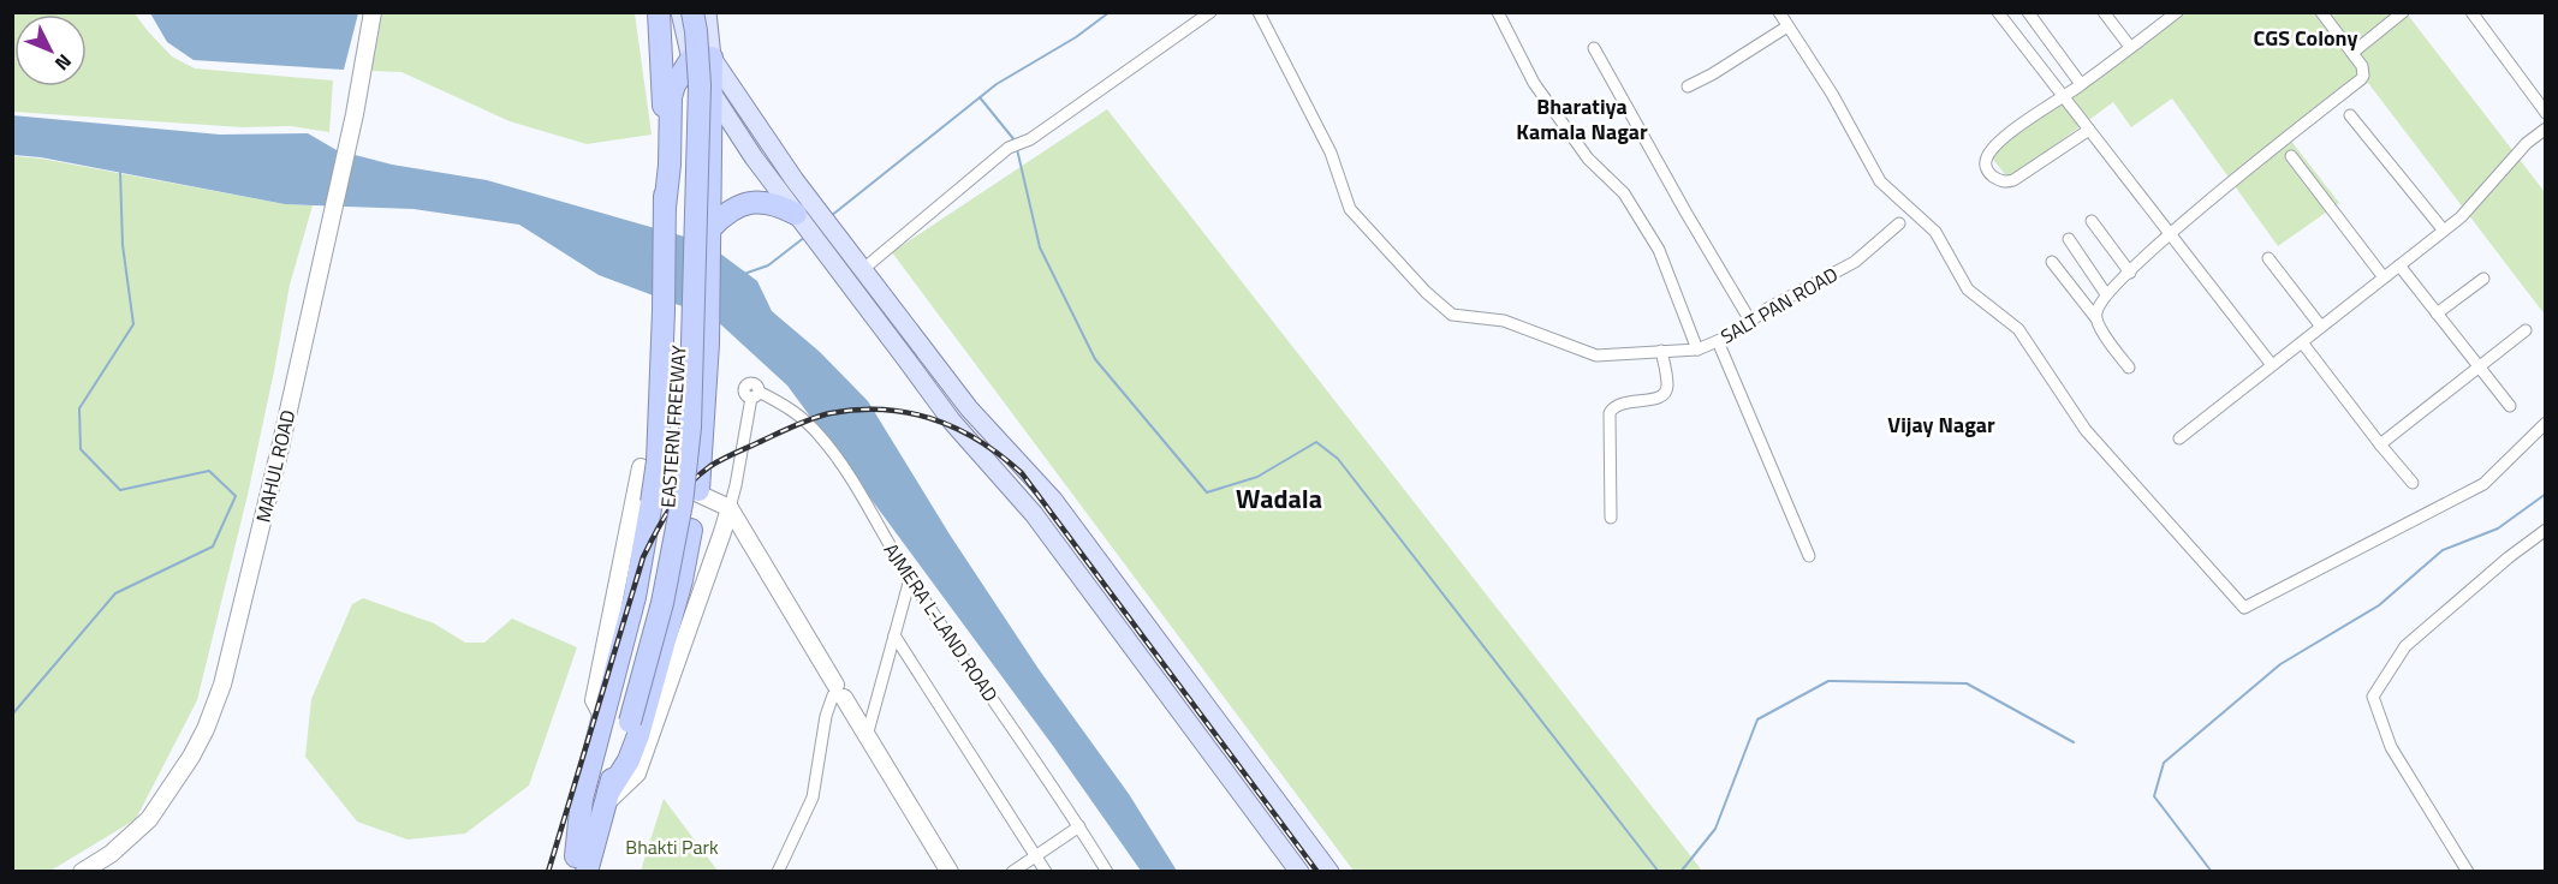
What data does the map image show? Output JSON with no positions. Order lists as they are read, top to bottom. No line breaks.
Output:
{"streets":{"highway":["EASTERN FREEWAY"],"street":["SALT PAN ROAD","MAHUL ROAD","AJMERA L-LAND ROAD"]},"districts":["CGS Colony","Bharatiya Kamala Nagar","Vijay Nagar","Wadala"],"parks":["Bhakti Park"],"north":"bottom right"}
